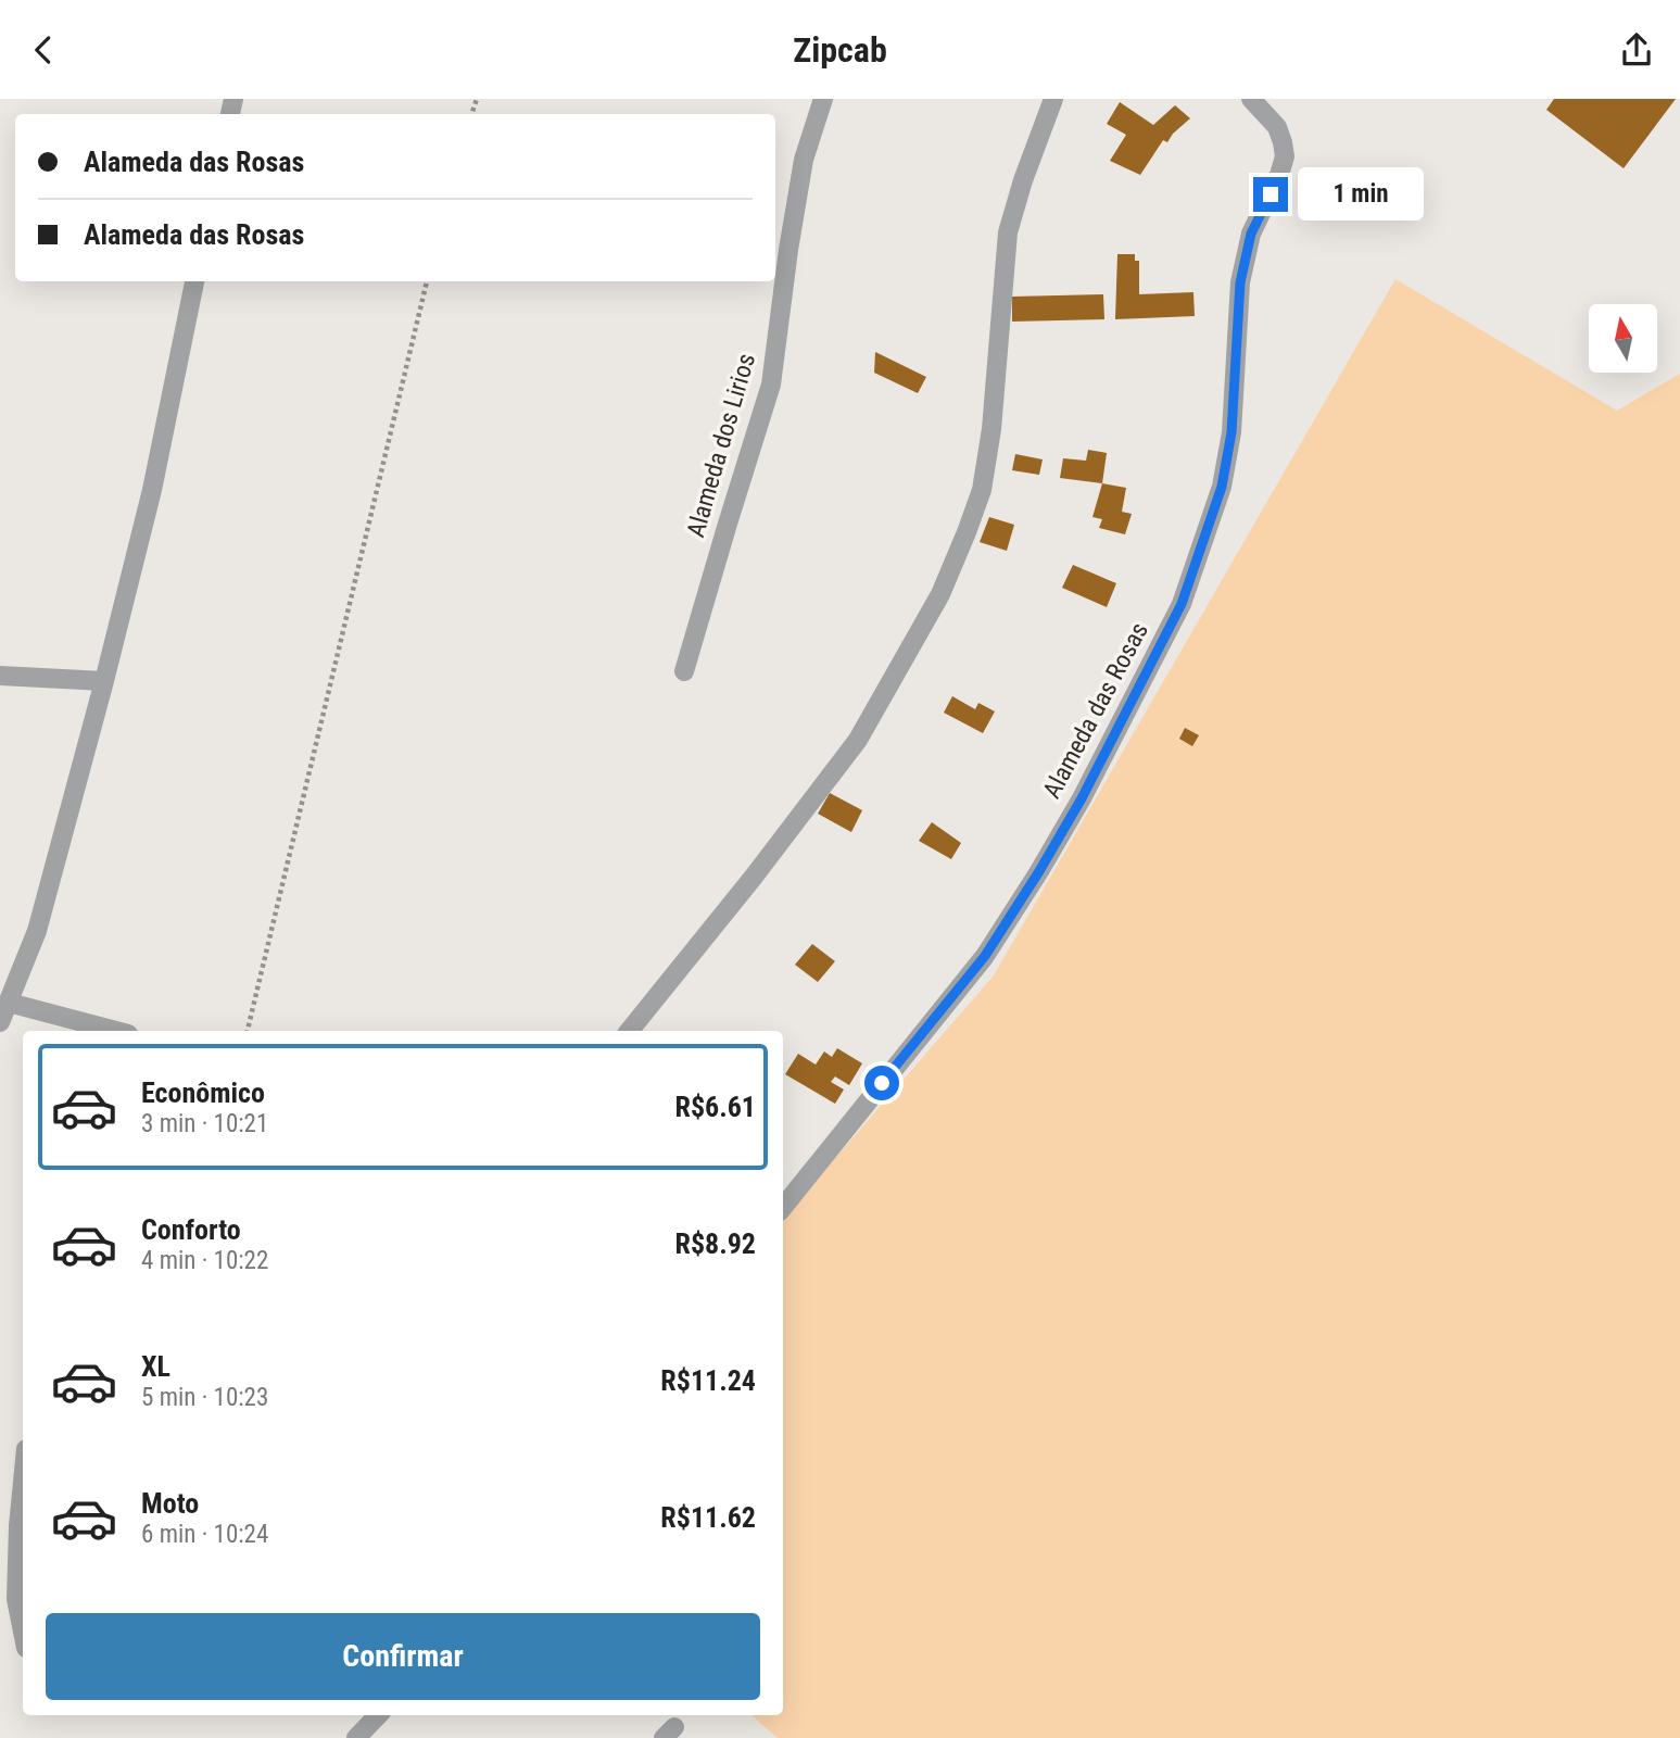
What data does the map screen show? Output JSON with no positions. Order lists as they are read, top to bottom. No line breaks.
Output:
{"streets":{"street":["Alameda dos Lirios","Alameda das Rosas"]},"north":"top","page":{"header":"Zipcab","banner":["Alameda das Rosas","Alameda das Rosas"],"bubble":"1 min","list":[{"name":"Econômico","note":"3 min · 10:21","value":"R$6.61"},{"name":"Conforto","note":"4 min · 10:22","value":"R$8.92"},{"name":"XL","note":"5 min · 10:23","value":"R$11.24"},{"name":"Moto","note":"6 min · 10:24","value":"R$11.62"}],"buttons":"Confirmar"}}
